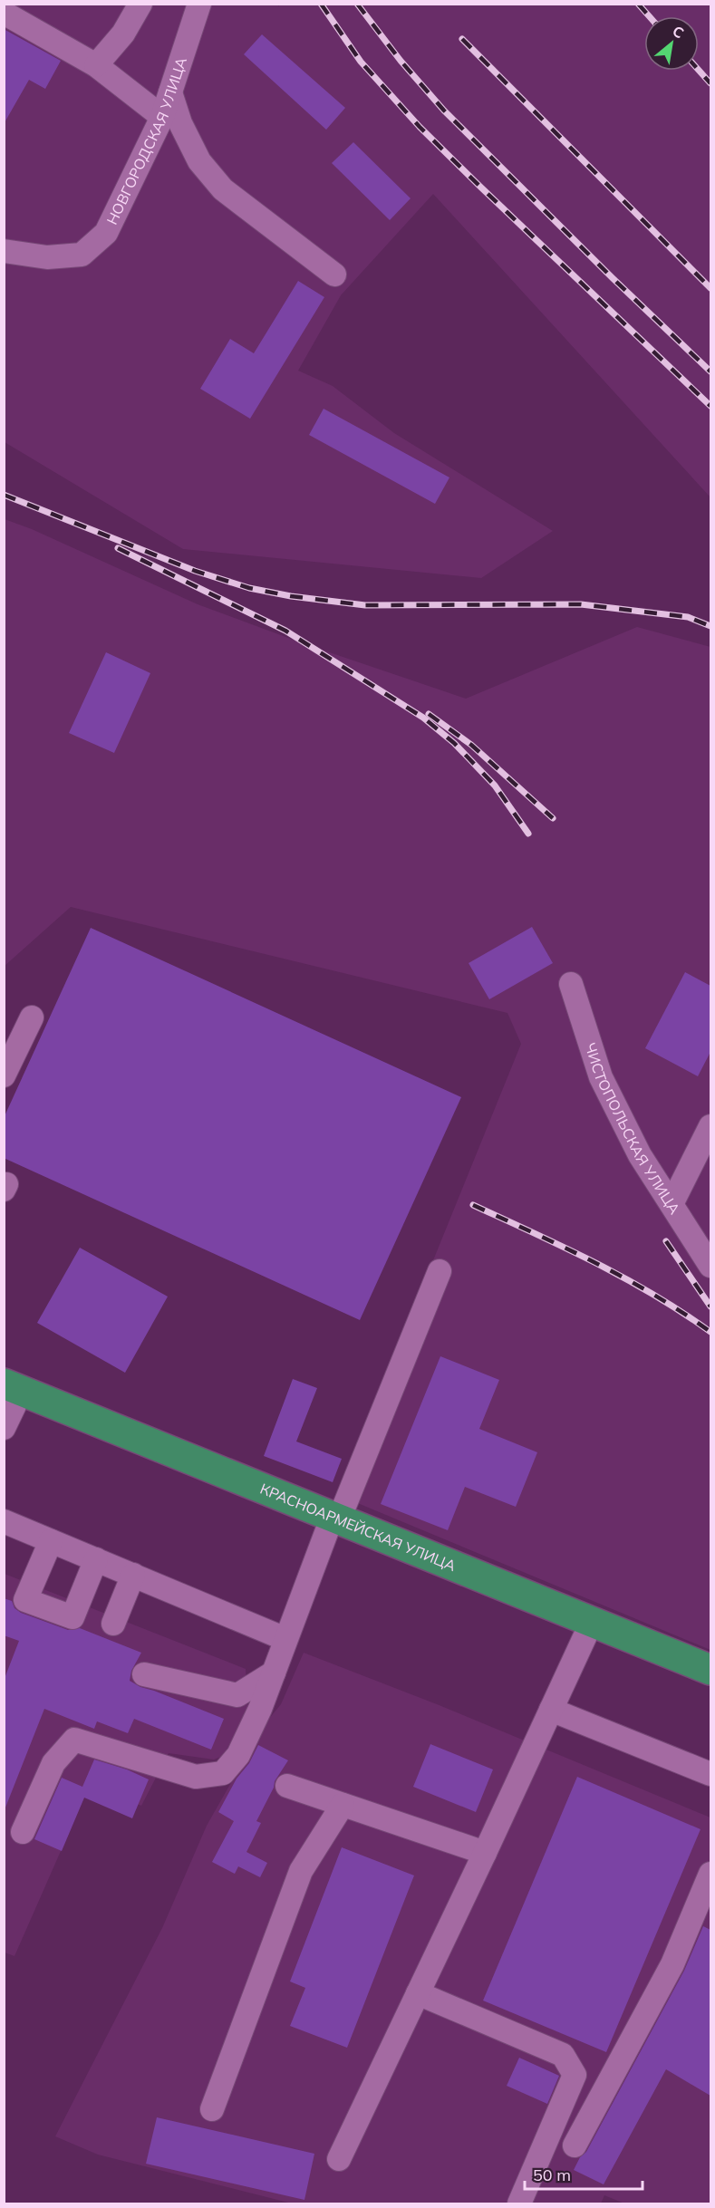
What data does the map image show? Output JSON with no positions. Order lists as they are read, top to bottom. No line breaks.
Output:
{"streets":{"main road":["КРАСНОАРМЕЙСКАЯ УЛИЦА"],"street":["НОВГОРОДСКАЯ УЛИЦА","ЧИСТОПОЛЬСКАЯ УЛИЦА"]},"scale_bar":"50 m","north":"top right"}
